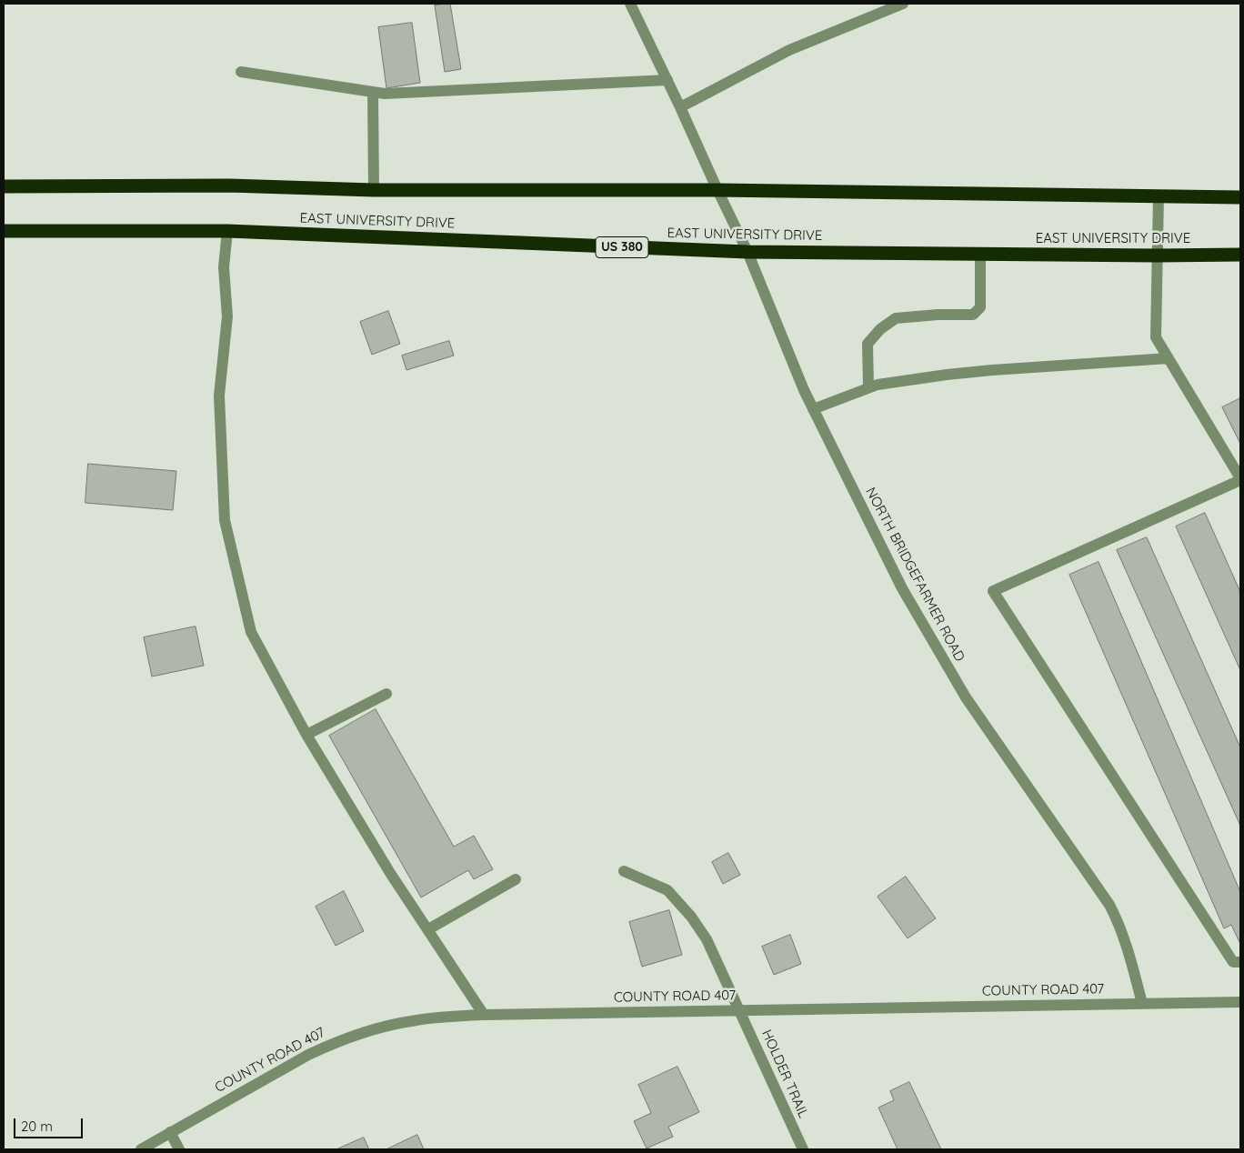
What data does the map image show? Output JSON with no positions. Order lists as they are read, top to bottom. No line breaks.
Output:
{"streets":{"highway":["EAST UNIVERSITY DRIVE","US 380"],"street":["NORTH BRIDGEFARMER ROAD","COUNTY ROAD 407","HOLDER TRAIL"]},"crossings":[["EAST UNIVERSITY DRIVE","NORTH BRIDGEFARMER ROAD"],["NORTH BRIDGEFARMER ROAD","COUNTY ROAD 407"],["COUNTY ROAD 407","HOLDER TRAIL"]],"scale_bar":"20 m"}
